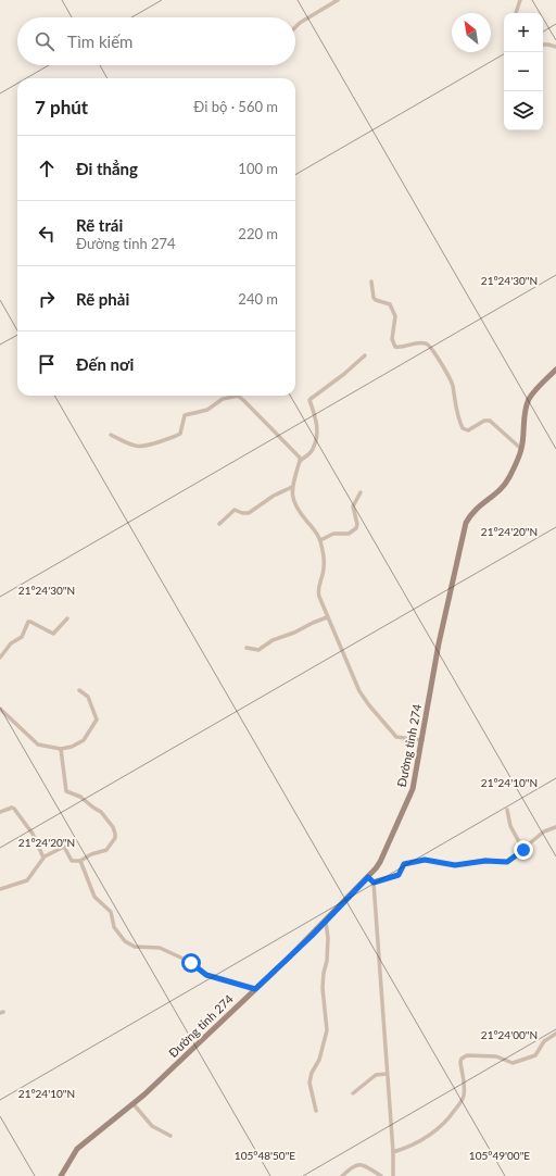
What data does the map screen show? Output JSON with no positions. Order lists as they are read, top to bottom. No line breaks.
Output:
{"streets":{"main road":["Đường tỉnh 274"]},"north":"top left","page":{"map_buttons":["+","−"],"search":"Tìm kiếm","heading":["7 phút","Đi bộ · 560 m"],"list":[["Đi thẳng","100 m"],["Rẽ trái","Đường tỉnh 274","220 m"],["Rẽ phải","240 m"],"Đến nơi"]},"coordinates":["21°24'30\"N","21°24'20\"N","21°24'10\"N","21°24'00\"N","105°48'50\"E","105°49'00\"E"]}
